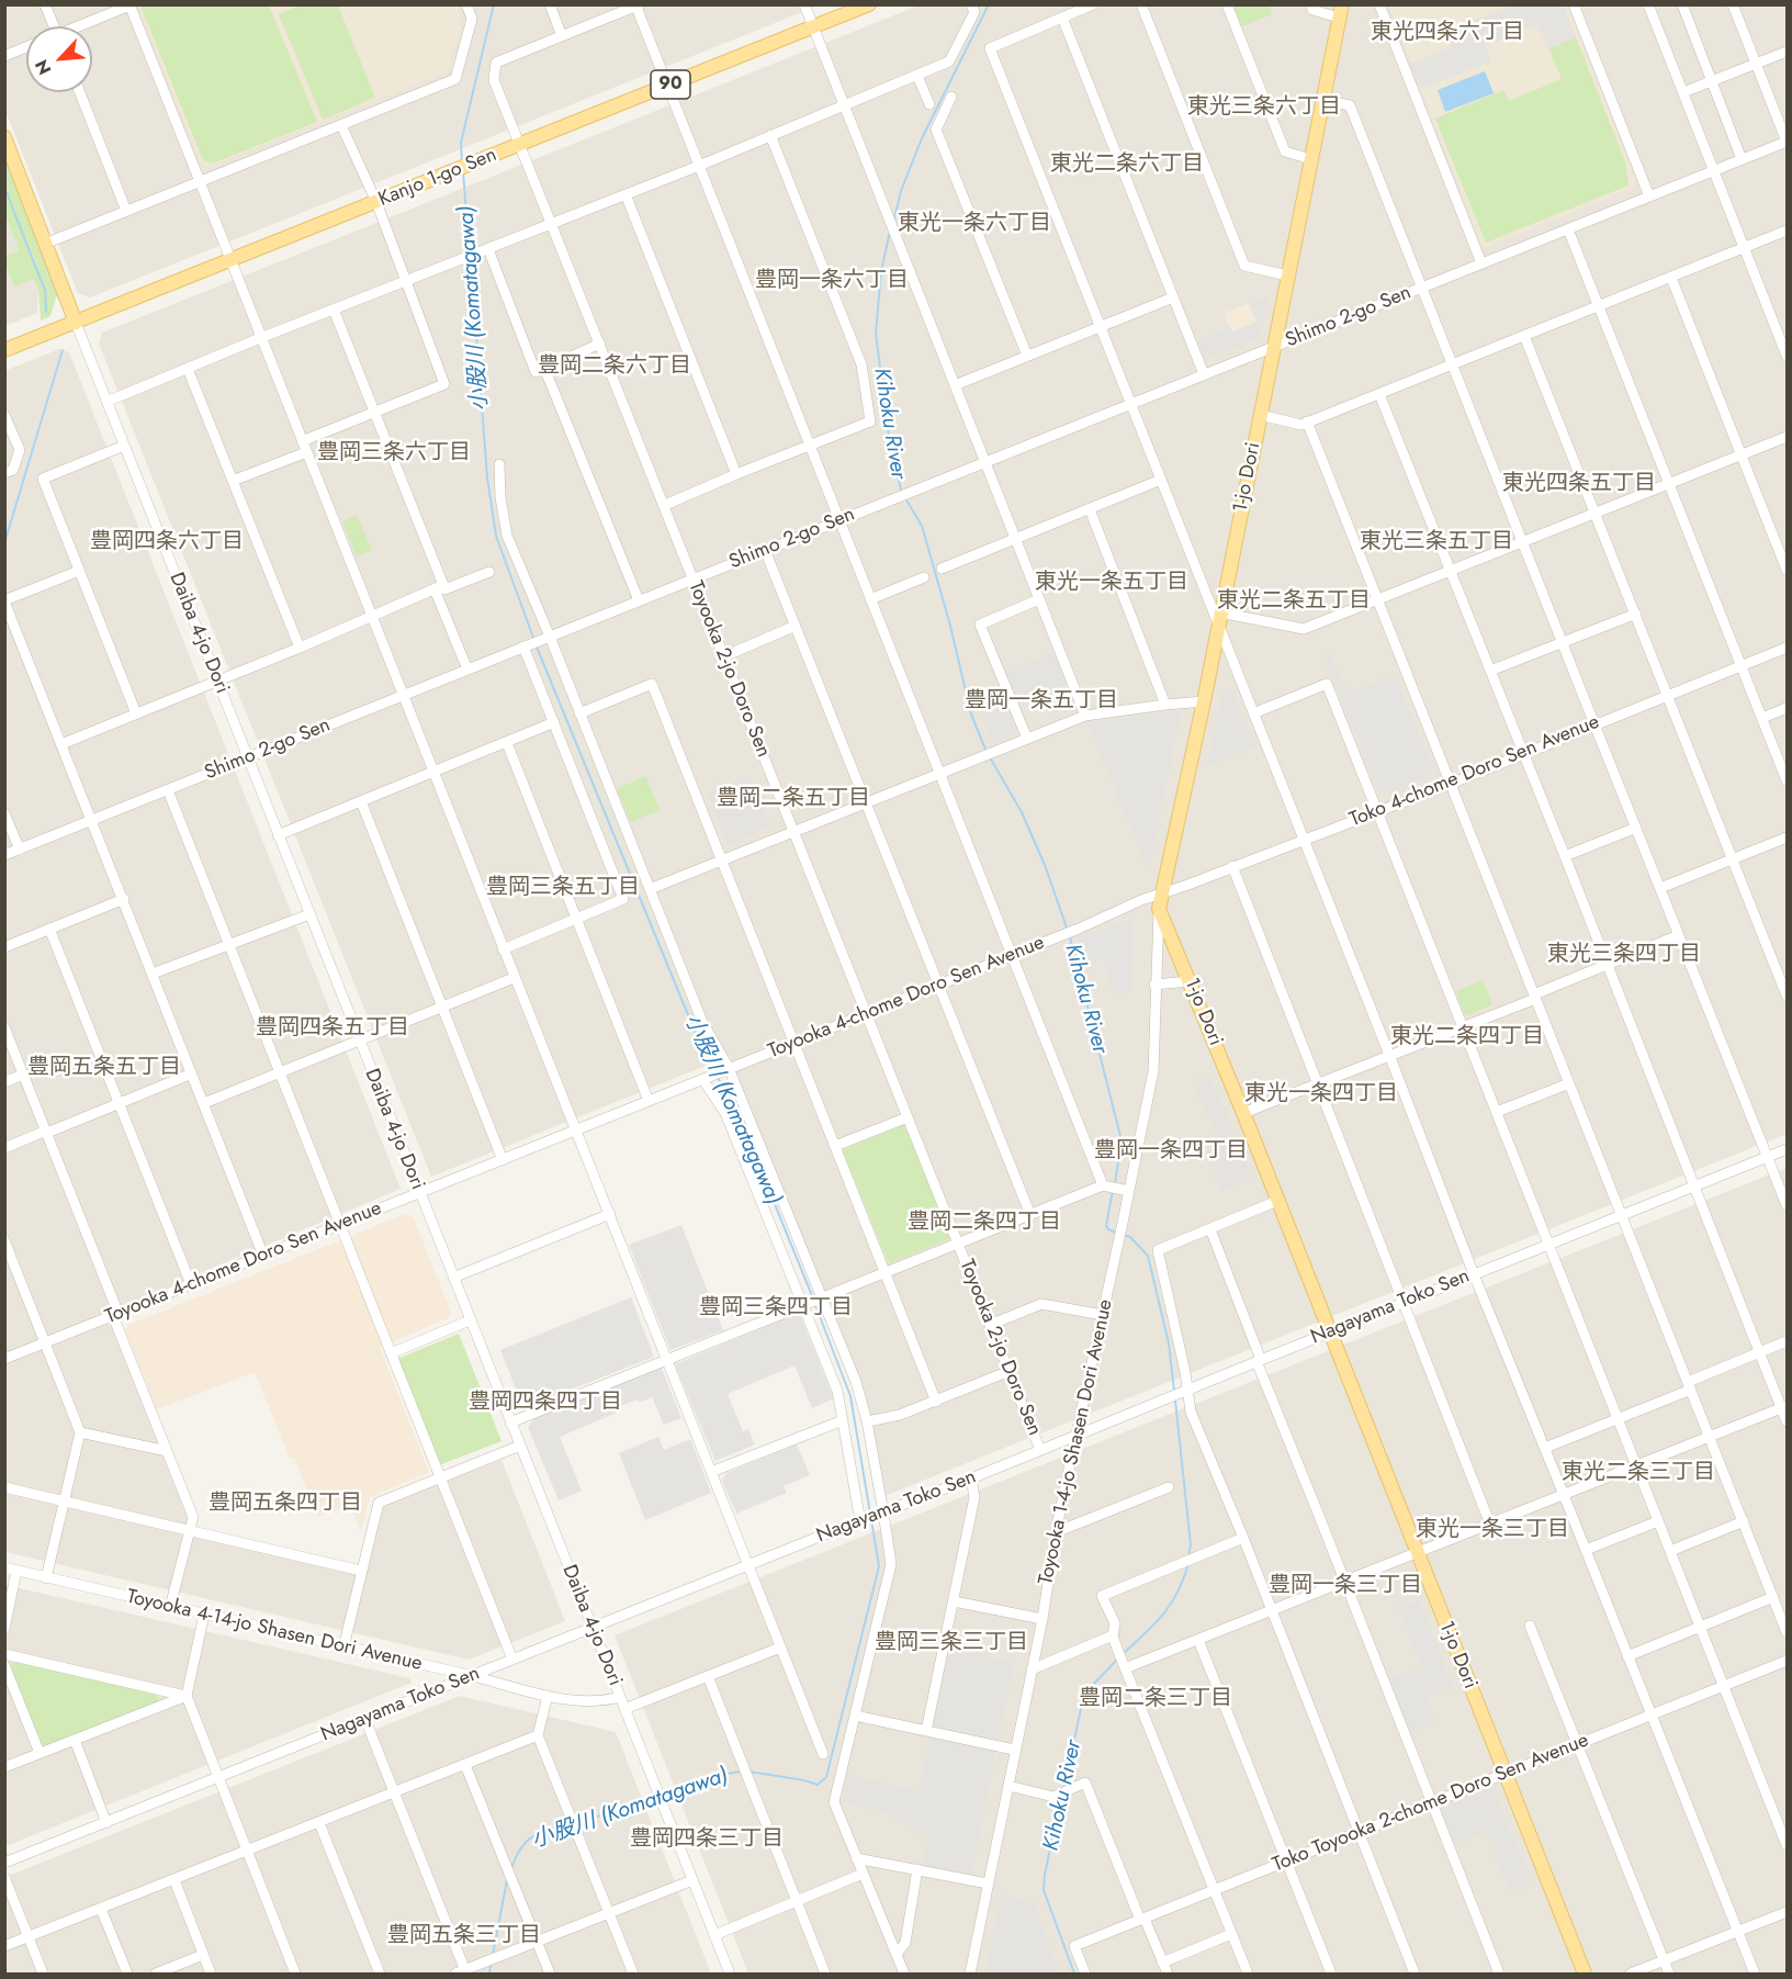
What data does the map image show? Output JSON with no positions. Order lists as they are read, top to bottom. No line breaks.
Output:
{"streets":{"main road":["90","Kanjo 1-go Sen","1-jo Dori"],"street":["Shimo 2-go Sen","Daiba 4-jo Dori","Toyooka 2-jo Doro Sen","Toko 4-chome Doro Sen Avenue","Toyooka 4-chome Doro Sen Avenue","Nagayama Toko Sen","Toyooka 1-4-jo Shasen Dori Avenue","Toyooka 4-14-jo Shasen Dori Avenue","Toko Toyooka 2-chome Doro Sen Avenue"]},"crossings":[["Kanjo 1-go Sen","Daiba 4-jo Dori"],["Kanjo 1-go Sen","Toyooka 2-jo Doro Sen"],["Shimo 2-go Sen","1-jo Dori"],["Shimo 2-go Sen","Daiba 4-jo Dori"],["Shimo 2-go Sen","Toyooka 2-jo Doro Sen"],["1-jo Dori","Toko 4-chome Doro Sen Avenue"],["1-jo Dori","Toyooka 4-chome Doro Sen Avenue"],["1-jo Dori","Nagayama Toko Sen"],["1-jo Dori","Toyooka 1-4-jo Shasen Dori Avenue"],["1-jo Dori","Toko Toyooka 2-chome Doro Sen Avenue"],["Daiba 4-jo Dori","Toyooka 4-chome Doro Sen Avenue"],["Daiba 4-jo Dori","Nagayama Toko Sen"],["Daiba 4-jo Dori","Toyooka 4-14-jo Shasen Dori Avenue"],["Toyooka 2-jo Doro Sen","Toyooka 4-chome Doro Sen Avenue"],["Toyooka 2-jo Doro Sen","Nagayama Toko Sen"],["Toko 4-chome Doro Sen Avenue","Toyooka 4-chome Doro Sen Avenue"],["Nagayama Toko Sen","Toyooka 1-4-jo Shasen Dori Avenue"],["Nagayama Toko Sen","Toyooka 4-14-jo Shasen Dori Avenue"]],"districts":["東光四条六丁目","東光三条六丁目","東光二条六丁目","東光一条六丁目","豊岡一条六丁目","豊岡二条六丁目","豊岡三条六丁目","東光四条五丁目","豊岡四条六丁目","東光三条五丁目","東光一条五丁目","東光二条五丁目","豊岡一条五丁目","豊岡二条五丁目","豊岡三条五丁目","東光三条四丁目","豊岡四条五丁目","東光二条四丁目","豊岡五条五丁目","東光一条四丁目","豊岡一条四丁目","豊岡二条四丁目","豊岡三条四丁目","豊岡四条四丁目","東光二条三丁目","豊岡五条四丁目","東光一条三丁目","豊岡一条三丁目","豊岡三条三丁目","豊岡二条三丁目","豊岡四条三丁目","豊岡五条三丁目"],"water":["小股川 (Komatagawa)","Kihoku River"],"north":"bottom left"}
